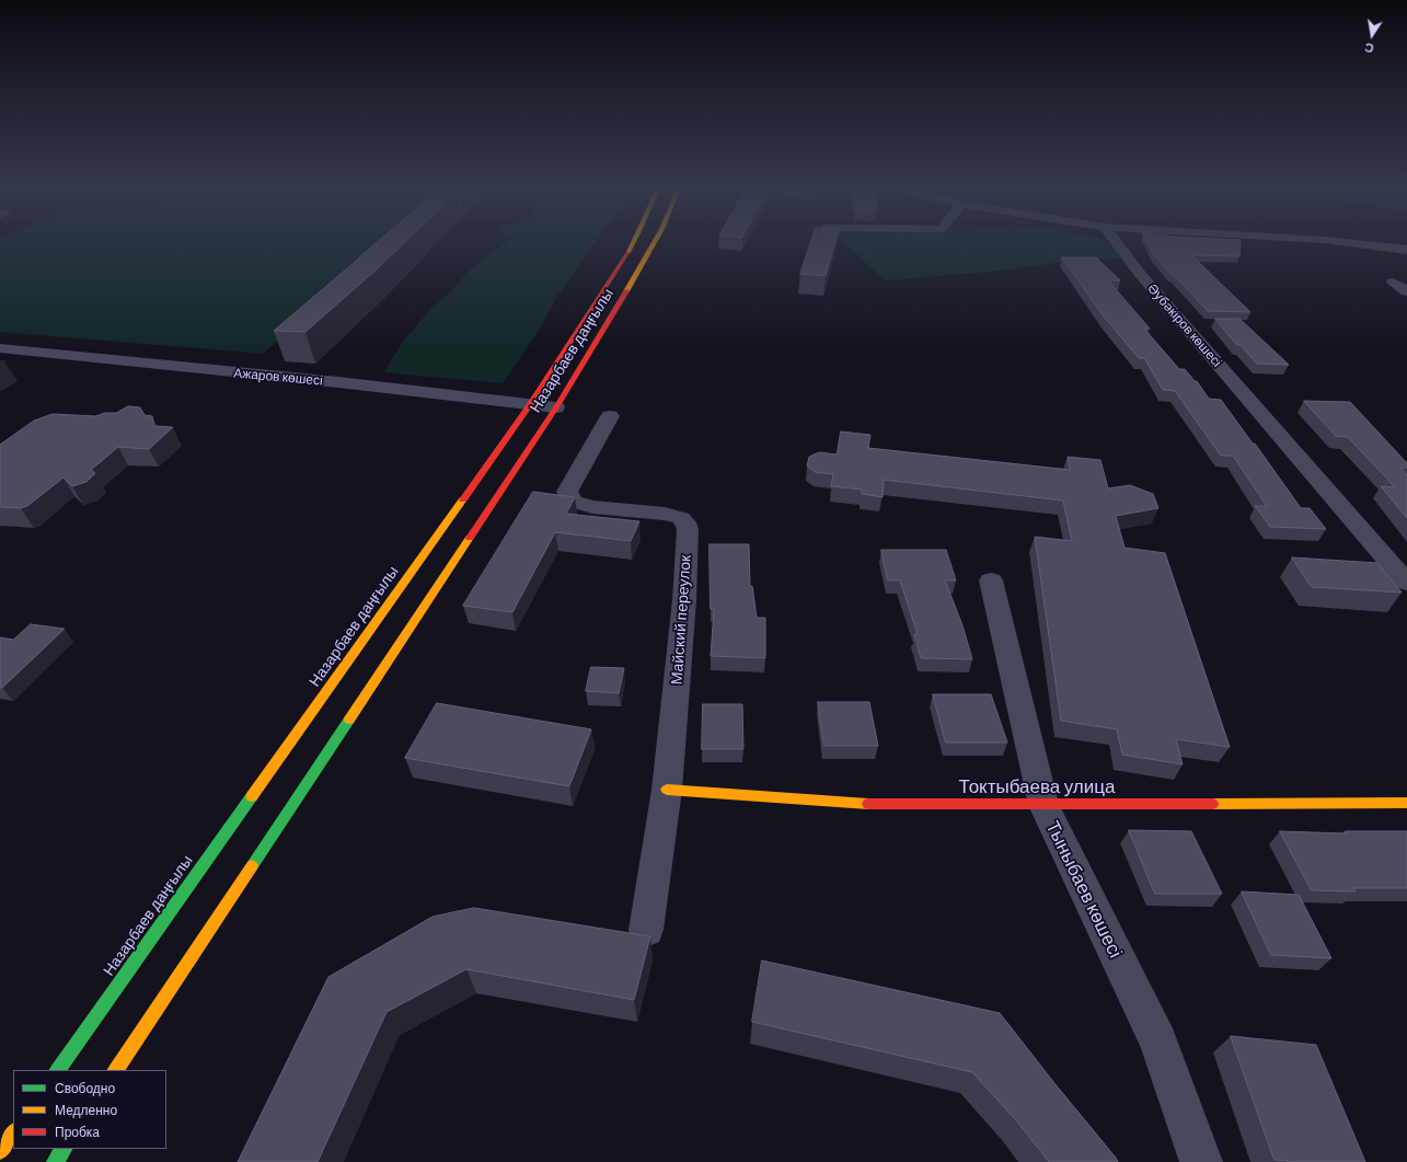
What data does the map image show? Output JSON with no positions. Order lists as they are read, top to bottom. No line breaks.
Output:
{"streets":{"main road":["Назарбаев даңғылы","Токтыбаева улица"],"street":["Әубәкіров көшесі","Ажаров көшесі","Майский переулок","Тыныбаев көшесі"]},"crossings":[["Назарбаев даңғылы","Ажаров көшесі"],["Майский переулок","Токтыбаева улица"],["Токтыбаева улица","Тыныбаев көшесі"]],"legend":["Свободно","Медленно","Пробка"],"north":"bottom"}
